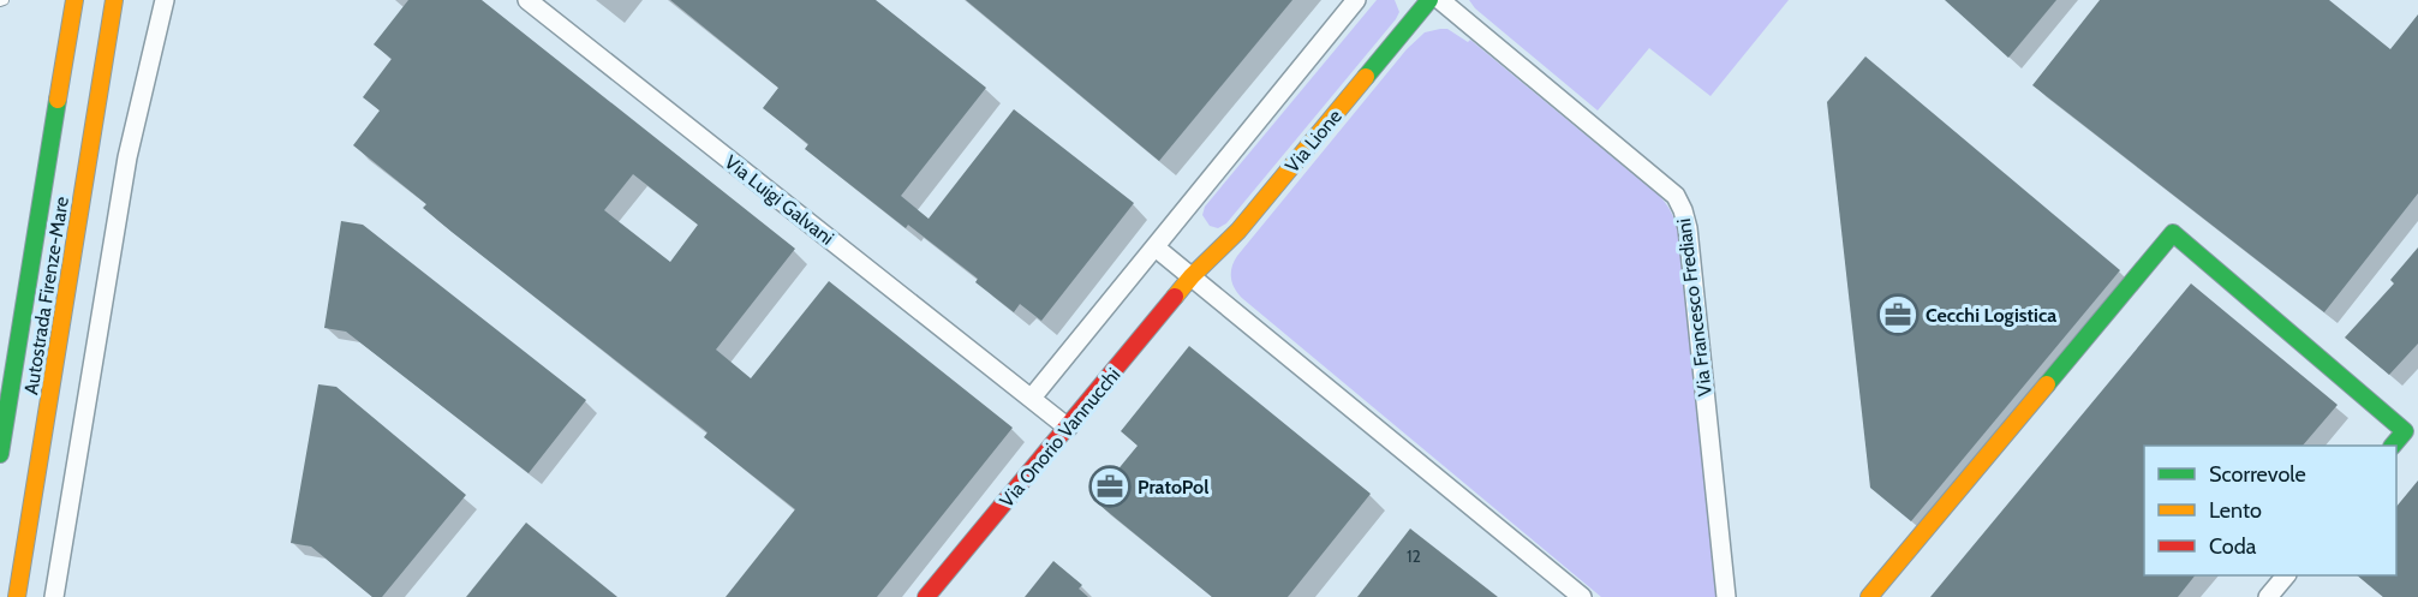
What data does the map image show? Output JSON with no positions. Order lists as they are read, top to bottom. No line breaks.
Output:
{"streets":{"main road":["Via Lione","Autostrada Firenze-Mare","Via Onorio Vannucchi"],"street":["Via Luigi Galvani","Via Francesco Frediani"]},"crossings":[["Via Lione","Via Onorio Vannucchi"],["Via Luigi Galvani","Via Onorio Vannucchi"]],"places":{"office":["Cecchi Logistica","PratoPol"]},"house_numbers":["12"],"legend":["Scorrevole","Lento","Coda"]}
